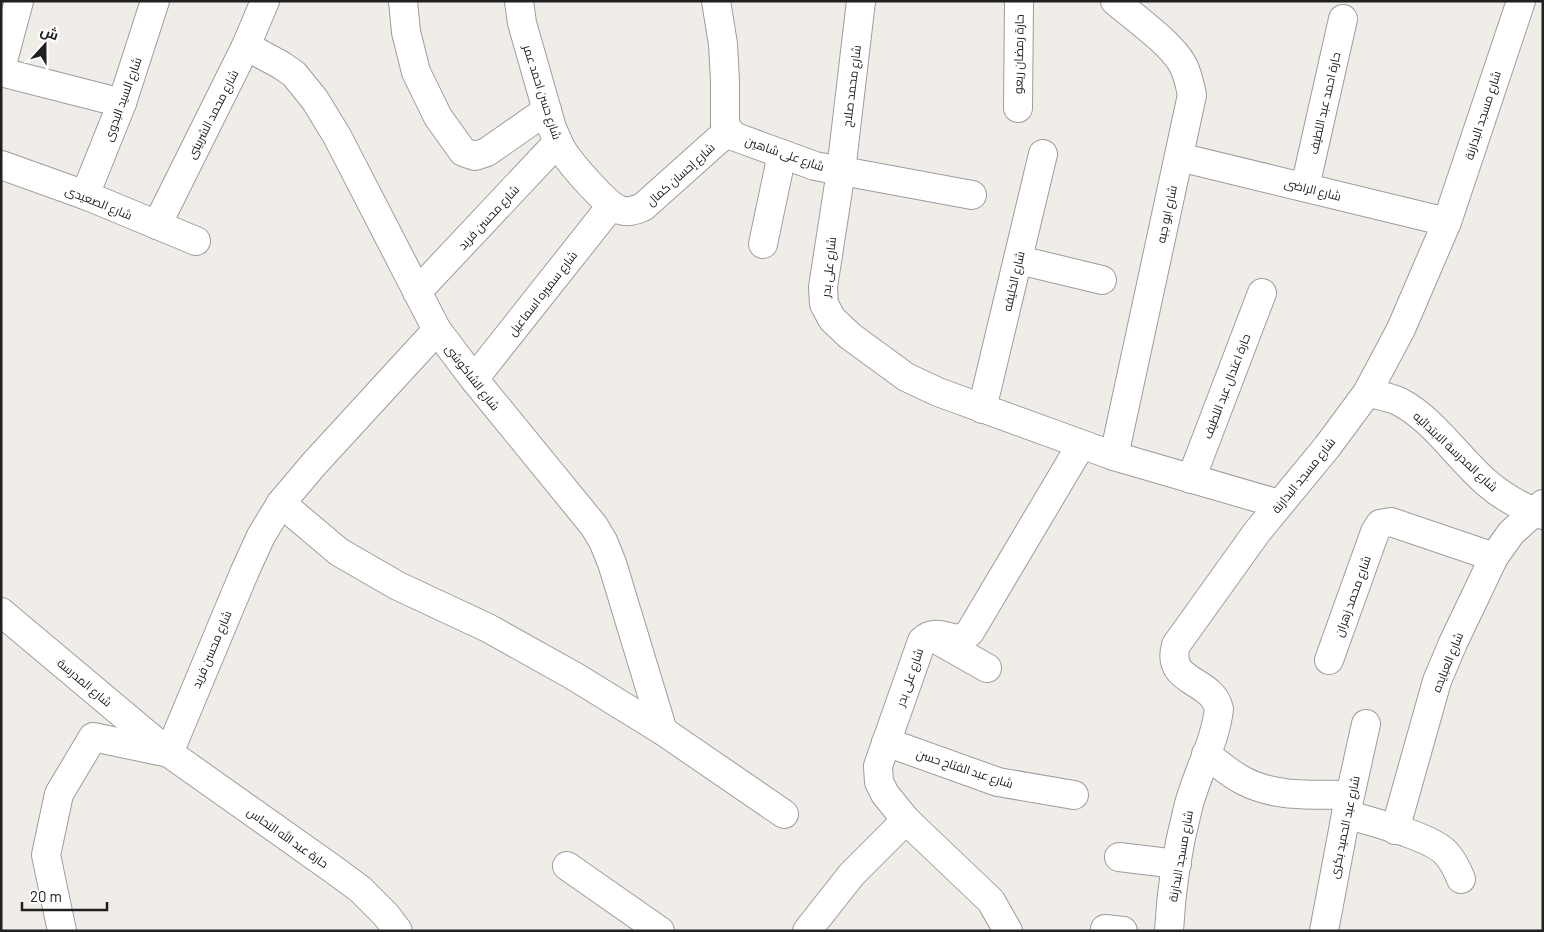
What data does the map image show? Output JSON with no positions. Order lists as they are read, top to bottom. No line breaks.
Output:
{"streets":{"street":["حارة رمضان ريعو","شارع محمد صلاح","شارع حسن احمد عمر","شارع السيد البدوى","حارة احمد عبد اللطيف","شارع محمد الشربينى","شارع مسجد البدارنة","شارع على شاهين","شارع إحسان كمال","شارع الراضى","شارع الصعيدى","شارع ابو جبه","شارع محسن فريد","شارع على بدر","شارع الخليفه","شارع سميره اسماعيل","شارع الشاكوشى","حارة اعتدال عبد اللطيف","شارع المدرسة الابتدائيه","شارع محمد زهران","شارع العبايده","شارع المدرسة","شارع عبد الفتاح حسن","شارع عبد الحميد بكرى","حارة عبد الله النحاس"]},"crossings":[["شارع محمد صلاح","شارع على شاهين"],["شارع محمد صلاح","شارع على بدر"],["شارع حسن احمد عمر","شارع إحسان كمال"],["شارع حسن احمد عمر","شارع محسن فريد"],["شارع حسن احمد عمر","شارع سميره اسماعيل"],["شارع السيد البدوى","شارع الصعيدى"],["حارة احمد عبد اللطيف","شارع الراضى"],["شارع محمد الشربينى","شارع الصعيدى"],["شارع محمد الشربينى","شارع الشاكوشى"],["شارع مسجد البدارنة","شارع الراضى"],["شارع مسجد البدارنة","شارع على بدر"],["شارع مسجد البدارنة","شارع المدرسة الابتدائيه"],["شارع على شاهين","شارع إحسان كمال"],["شارع على شاهين","شارع على بدر"],["شارع إحسان كمال","شارع سميره اسماعيل"],["شارع الراضى","شارع ابو جبه"],["شارع ابو جبه","شارع على بدر"],["شارع محسن فريد","شارع الشاكوشى"],["شارع محسن فريد","شارع المدرسة"],["شارع محسن فريد","حارة عبد الله النحاس"],["شارع على بدر","شارع الخليفه"],["شارع على بدر","حارة اعتدال عبد اللطيف"],["شارع على بدر","شارع عبد الفتاح حسن"],["شارع سميره اسماعيل","شارع الشاكوشى"],["شارع المدرسة الابتدائيه","شارع العبايده"],["شارع محمد زهران","شارع العبايده"],["شارع المدرسة","حارة عبد الله النحاس"]],"scale_bar":"20 m","north":"top"}
